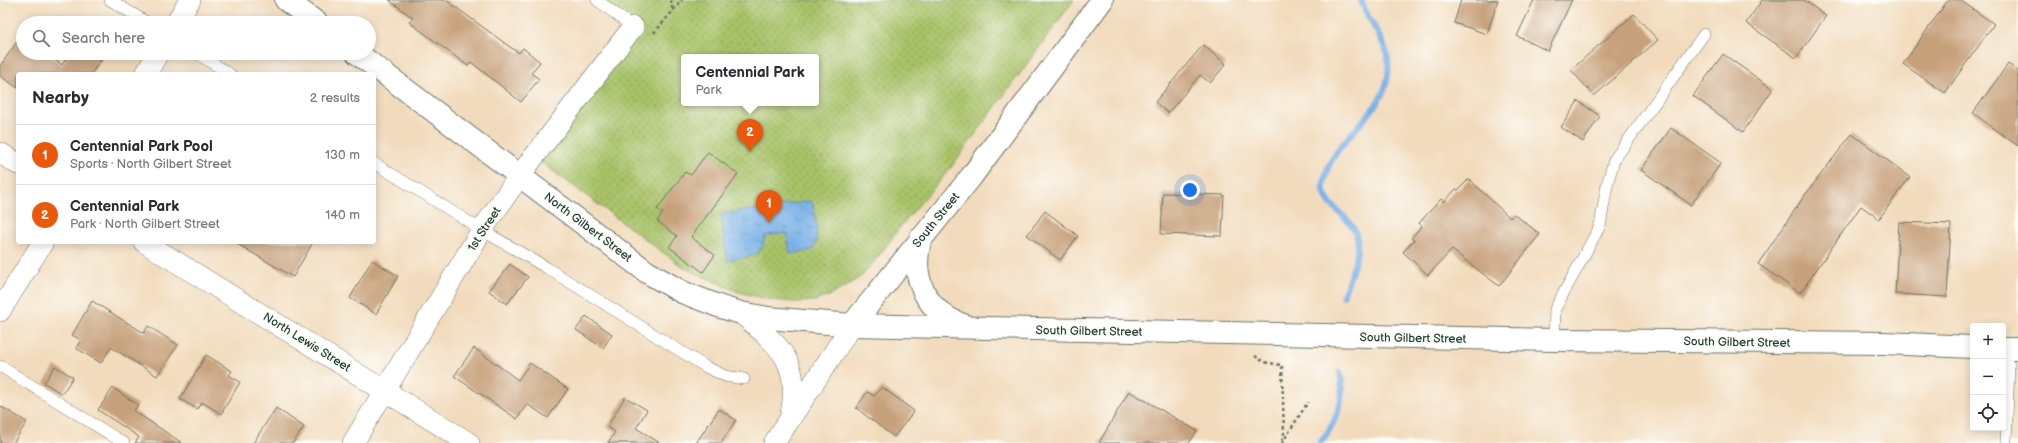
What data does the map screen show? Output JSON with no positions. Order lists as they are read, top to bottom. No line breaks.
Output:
{"streets":{"street":["South Street","North Gilbert Street","1st Street","South Gilbert Street","North Lewis Street"]},"crossings":[["South Street","North Gilbert Street"],["South Street","South Gilbert Street"],["North Gilbert Street","1st Street"],["North Gilbert Street","South Gilbert Street"],["1st Street","North Lewis Street"]],"page":{"search":"Search here","popup":["Centennial Park","Park"],"heading":["Nearby","2 results"],"pins":["2","1"],"list":[{"mark":"1","name":"Centennial Park Pool","note":"Sports · North Gilbert Street","value":"130 m"},{"mark":"2","name":"Centennial Park","note":"Park · North Gilbert Street","value":"140 m"}],"map_buttons":["+","−"]}}
